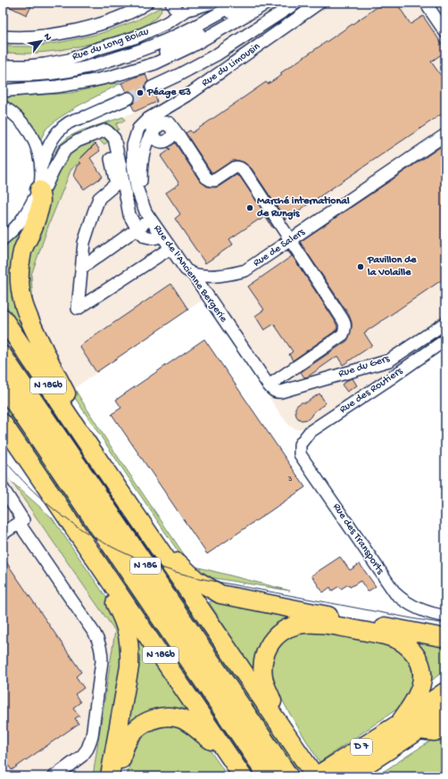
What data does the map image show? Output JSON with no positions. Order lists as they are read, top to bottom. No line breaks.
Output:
{"streets":{"highway":["N 186b","N 186","D 7"],"street":["Rue du Long Boiau","Rue du Limousin","Rue de Salers","Rue de l'Ancienne Bergerie","Rue du Gers","Rue des Routiers","Rue des Transports"]},"crossings":[["Rue du Limousin","Rue de l'Ancienne Bergerie"],["Rue de Salers","Rue de l'Ancienne Bergerie"],["Rue de l'Ancienne Bergerie","Rue du Gers"],["N 186b","D 7"],["Rue des Routiers","Rue des Transports"]],"places":["Péage E3","Marché international de Rungis","Pavillon de la Volaille"],"house_numbers":["3"],"north":"top right"}
